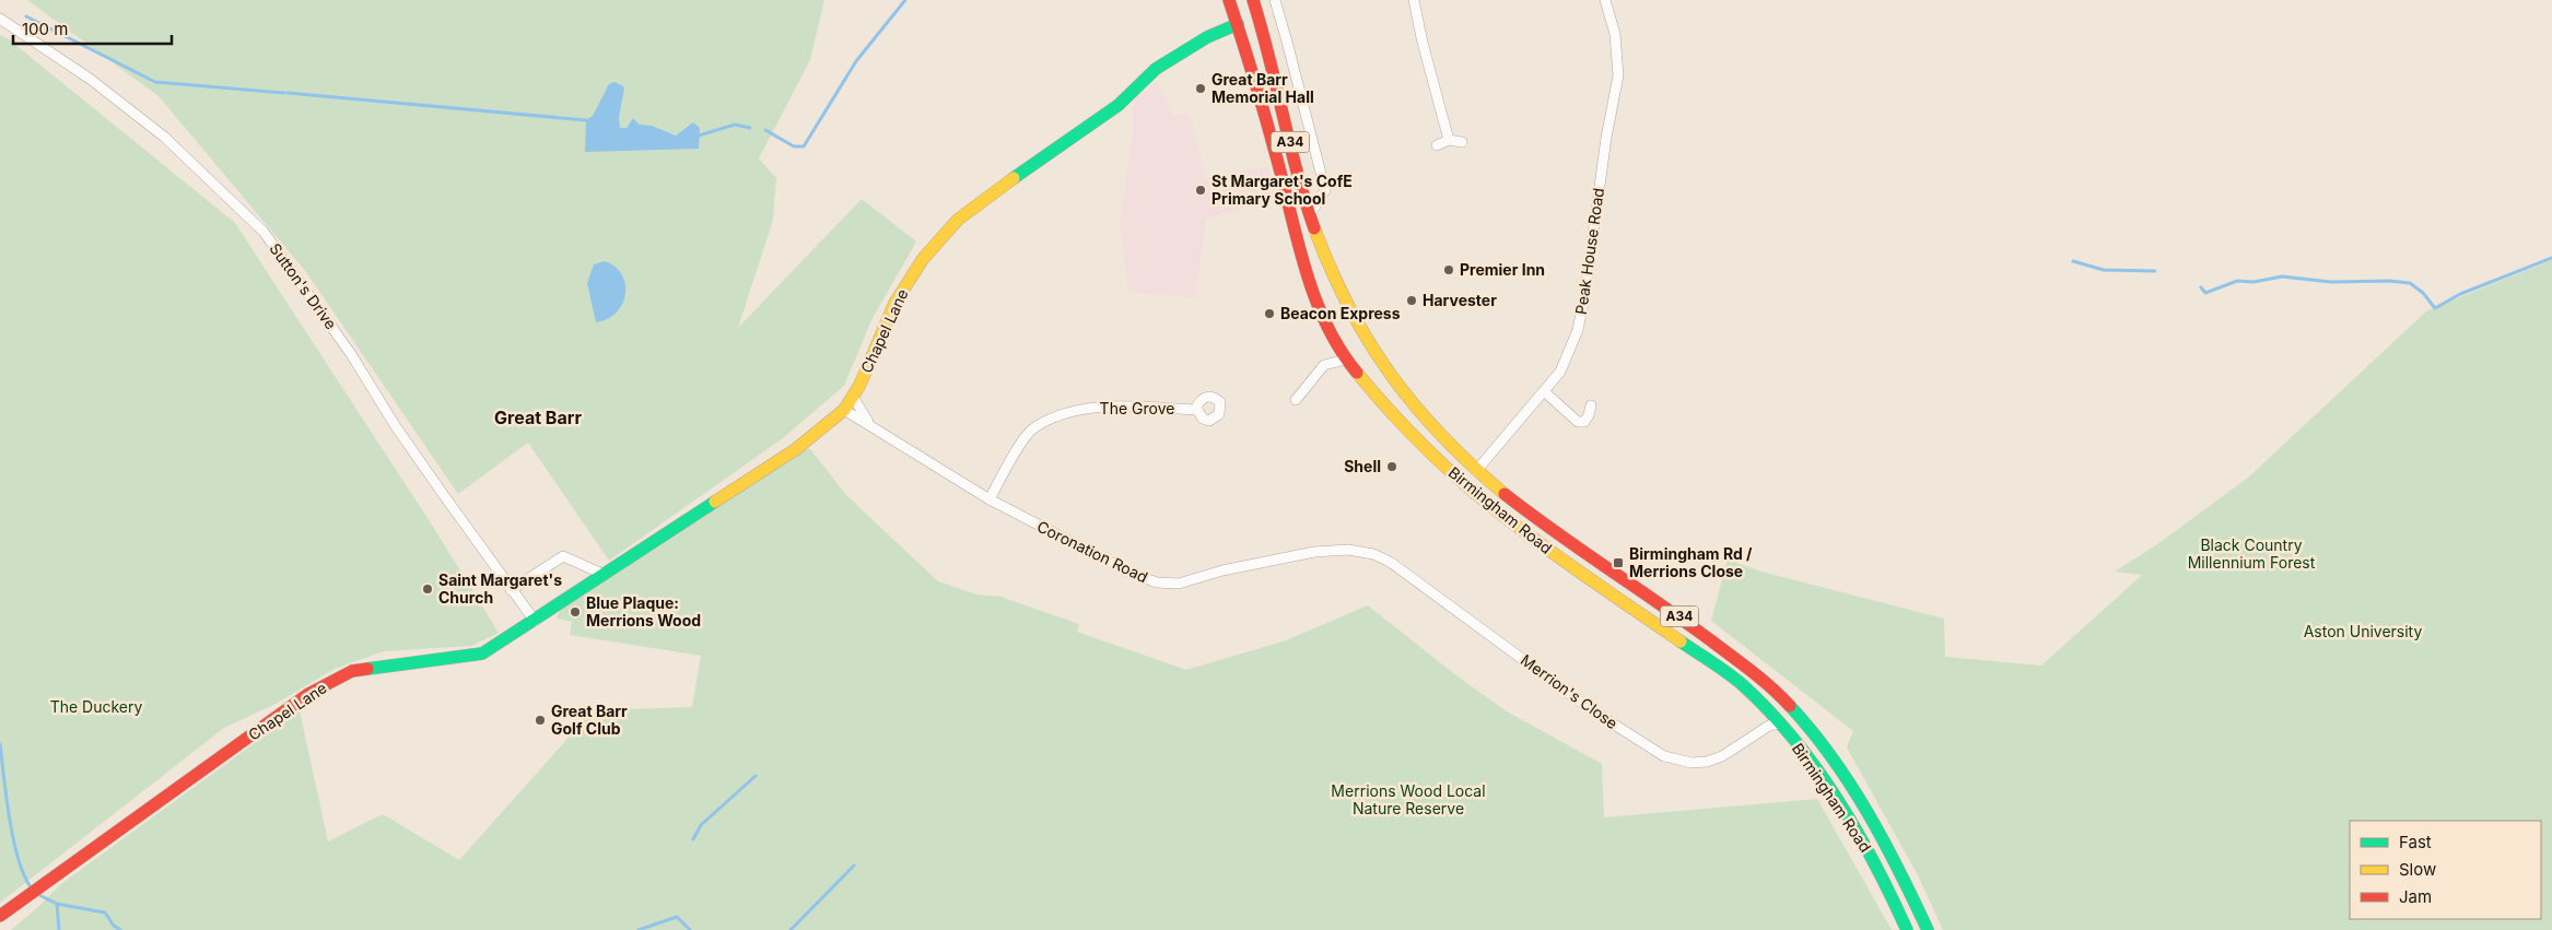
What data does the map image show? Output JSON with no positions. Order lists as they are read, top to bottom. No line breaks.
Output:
{"streets":{"main road":["A34","Chapel Lane","Birmingham Road"],"street":["Peak House Road","Sutton's Drive","The Grove","Coronation Road","Merrion's Close"]},"crossings":[["Peak House Road","Birmingham Road"],["Sutton's Drive","Chapel Lane"],["Chapel Lane","Birmingham Road"],["Chapel Lane","Coronation Road"],["The Grove","Coronation Road"],["Birmingham Road","Merrion's Close"],["Coronation Road","Merrion's Close"]],"districts":["Great Barr"],"parks":["Black Country Millennium Forest","Aston University","The Duckery","Merrions Wood Local Nature Reserve"],"places":{"other":["Great Barr Memorial Hall","St Margaret's CofE Primary School","Premier Inn","Harvester","Beacon Express","Shell","Saint Margaret's Church","Blue Plaque: Merrions Wood","Great Barr Golf Club"],"transit":["Birmingham Rd / Merrions Close"]},"legend":["Fast","Slow","Jam"],"scale_bar":"100 m"}
